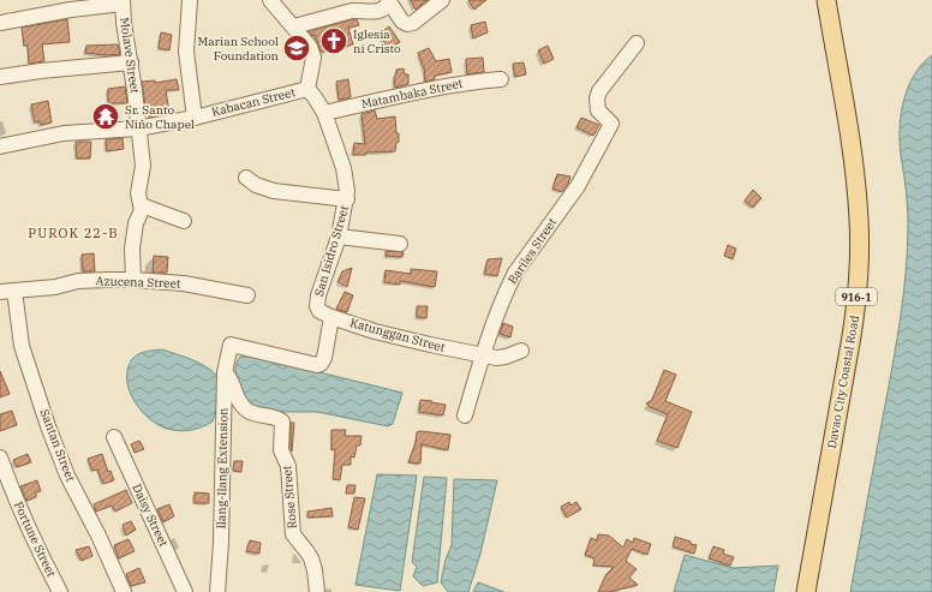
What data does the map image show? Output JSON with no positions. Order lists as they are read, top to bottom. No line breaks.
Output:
{"streets":{"main road":["916-1","Davao City Coastal Road"],"street":["Molave Street","Matambaka Street","Kabacan Street","San Isidro Street","Bariles Street","Azucena Street","Katunggan Street","Santan Street","Ilang-Ilang Extension","Rose Street","Daisy Street","Fortune Street"]},"crossings":[["Molave Street","Kabacan Street"],["Molave Street","Azucena Street"],["Matambaka Street","San Isidro Street"],["Kabacan Street","San Isidro Street"],["San Isidro Street","Katunggan Street"],["Bariles Street","Katunggan Street"],["Azucena Street","Santan Street"],["Katunggan Street","Ilang-Ilang Extension"],["Ilang-Ilang Extension","Rose Street"]],"districts":["PUROK 22-B"],"places":{"church":["Iglesia ni Cristo"],"school or university":["Marian School Foundation"],"temple":["Sr. Santo Niño Chapel"]}}
